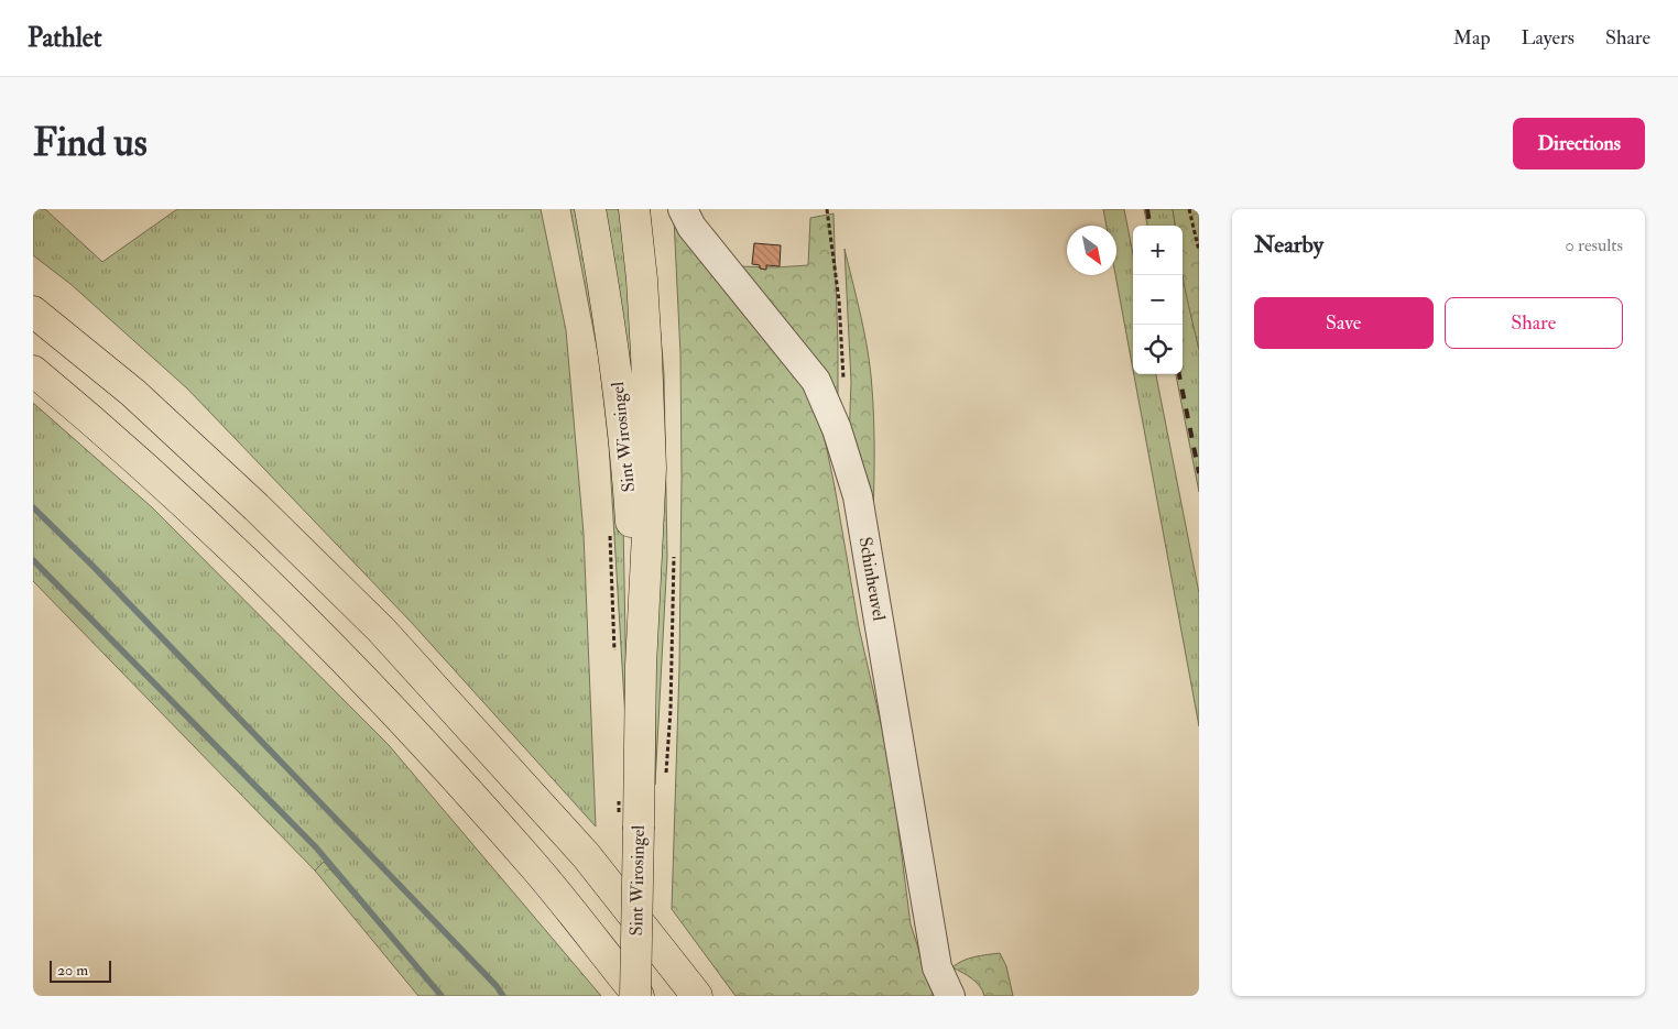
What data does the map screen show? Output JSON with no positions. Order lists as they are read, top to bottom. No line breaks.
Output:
{"streets":{"main road":["Sint Wirosingel"],"street":["Schinheuvel"]},"scale_bar":"20 m","north":"bottom right","page":{"header":"Pathlet","nav":["Map","Layers","Share"],"buttons":["Directions",["Save","Share"]],"title":"Find us","heading":["Nearby","0 results"],"map_buttons":["+","−"],"scale":"20 m"}}
